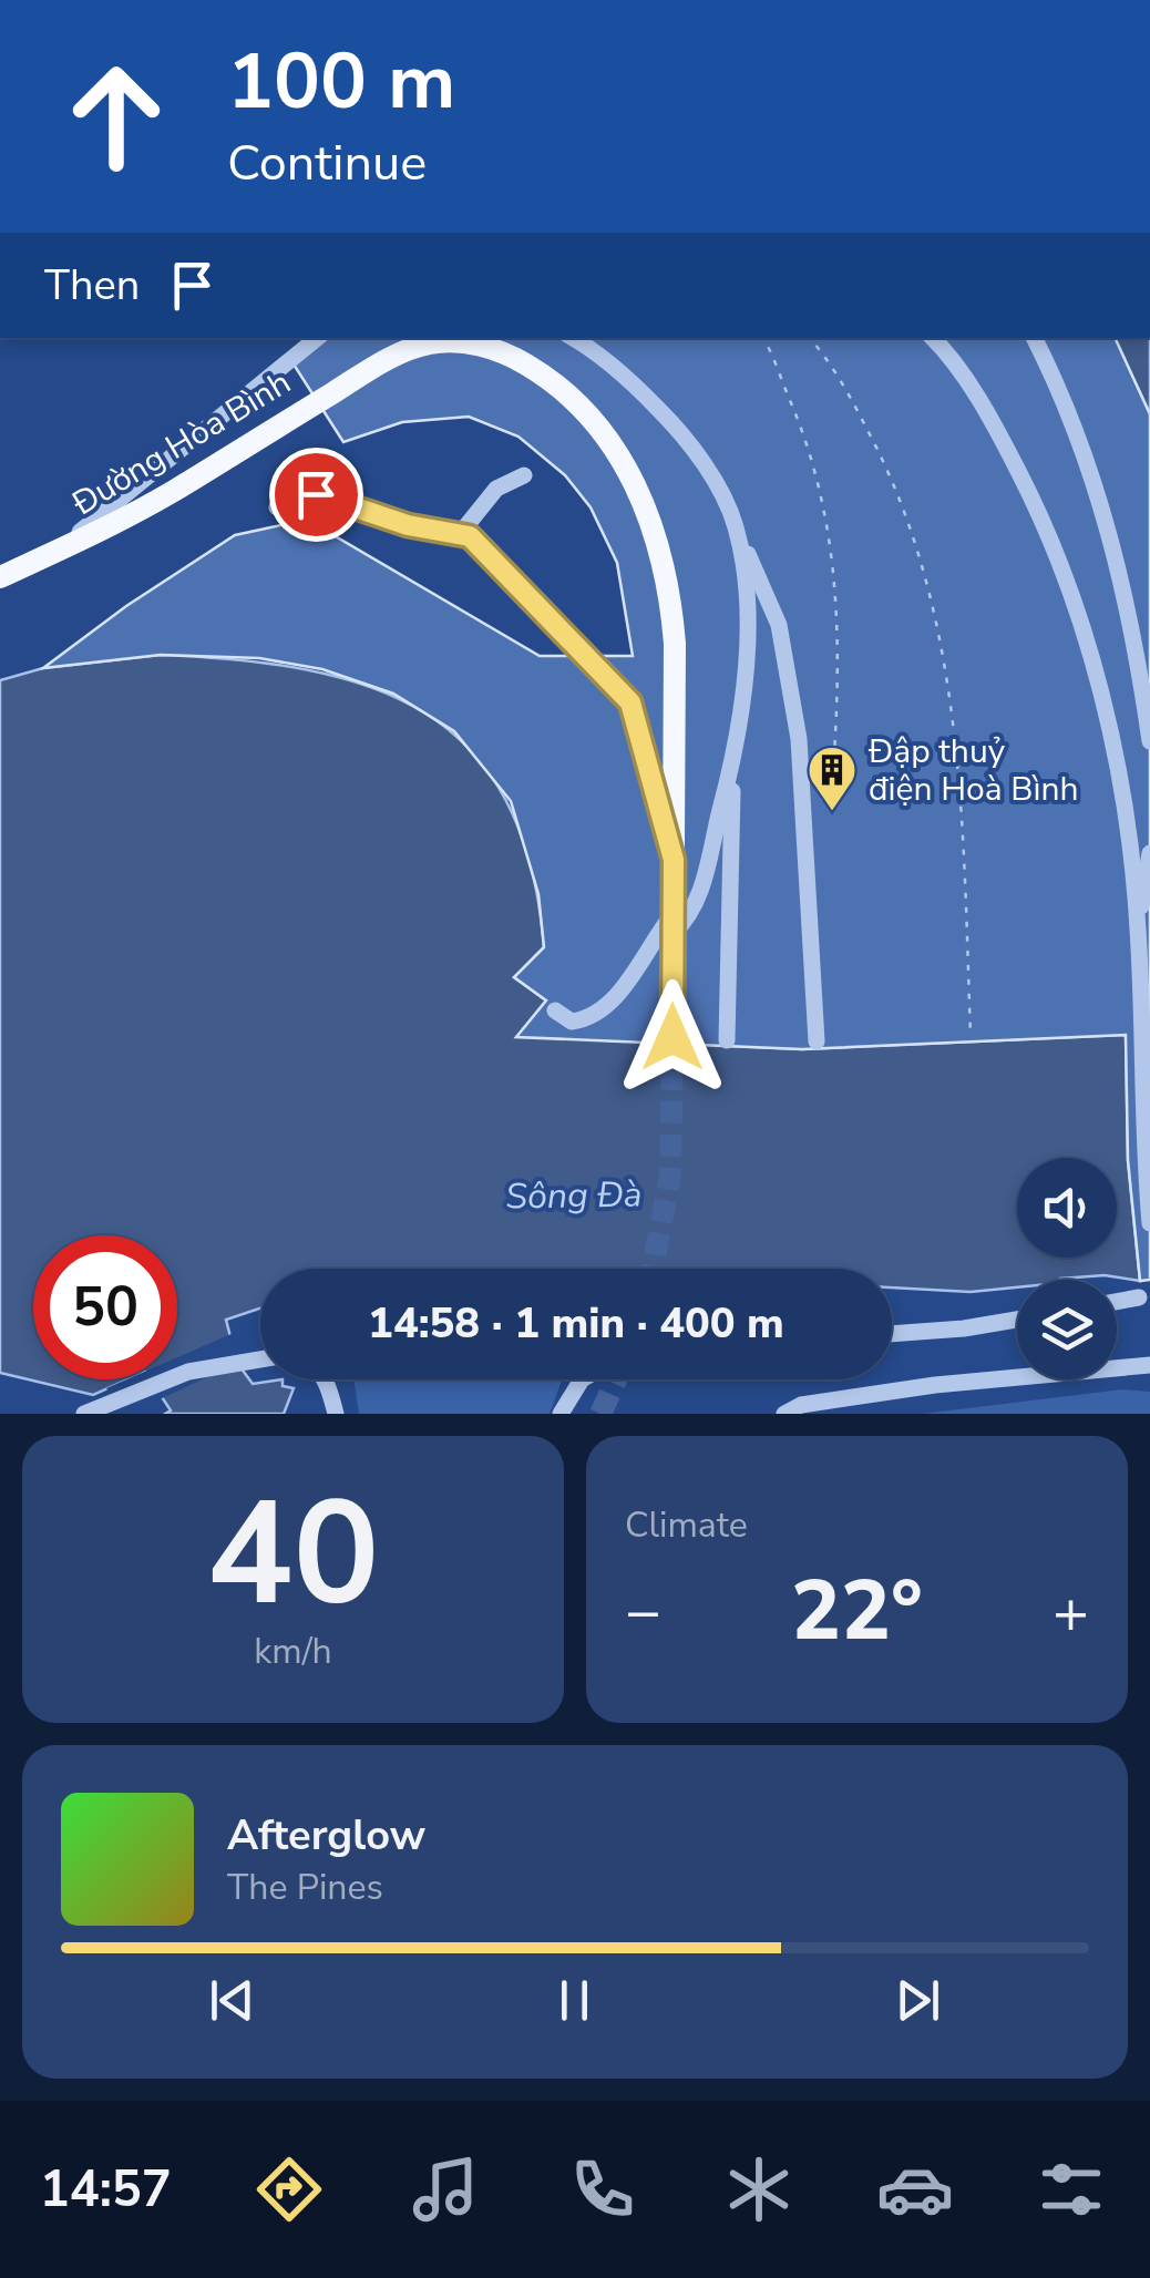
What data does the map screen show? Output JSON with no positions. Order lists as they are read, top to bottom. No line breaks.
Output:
{"streets":{"main road":["Đường Hòa Bình"]},"water":["Sông Đà"],"places":{"building":["Đập thuỷ điện Hoà Bình"]},"page":{"turn":["100 m","Continue"],"then":"Then","limit":"50","trip":"14:58 · 1 min · 400 m","tile":[["40","km/h"],"Climate"],"heat":["−","22°","+"],"song":["Afterglow","The Pines"],"tabs":"14:57"}}
